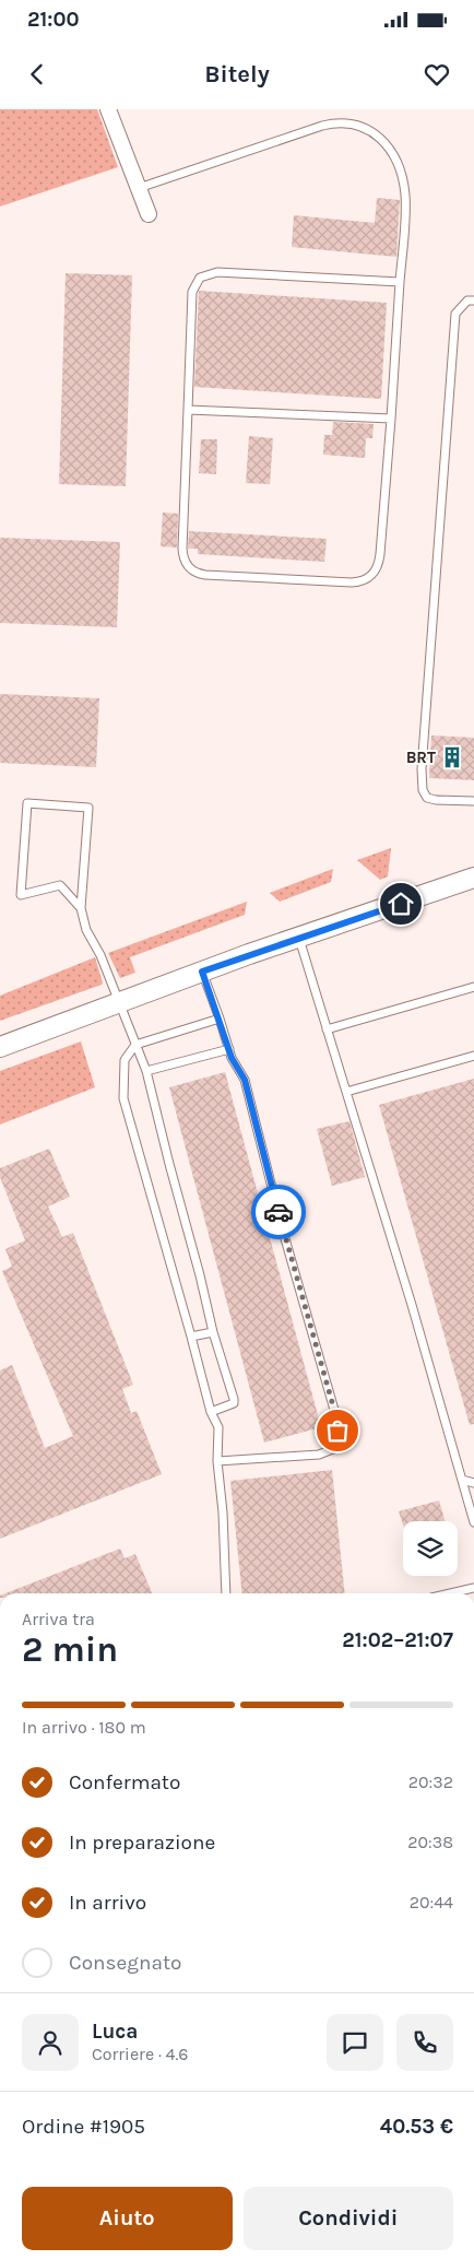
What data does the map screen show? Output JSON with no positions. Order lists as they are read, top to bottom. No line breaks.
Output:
{"places":{"building":["BRT"]},"page":{"status":"21:00","header":"Bitely","heading":["2 min","Arriva tra","21:02–21:07"],"panel":["Luca","Corriere · 4.6","Ordine #1905","40.53 €"],"bar":"In arrivo · 180 m","list":[["Confermato","20:32"],["In preparazione","20:38"],["In arrivo","20:44"],"Consegnato"],"buttons":["Aiuto","Condividi"]}}
